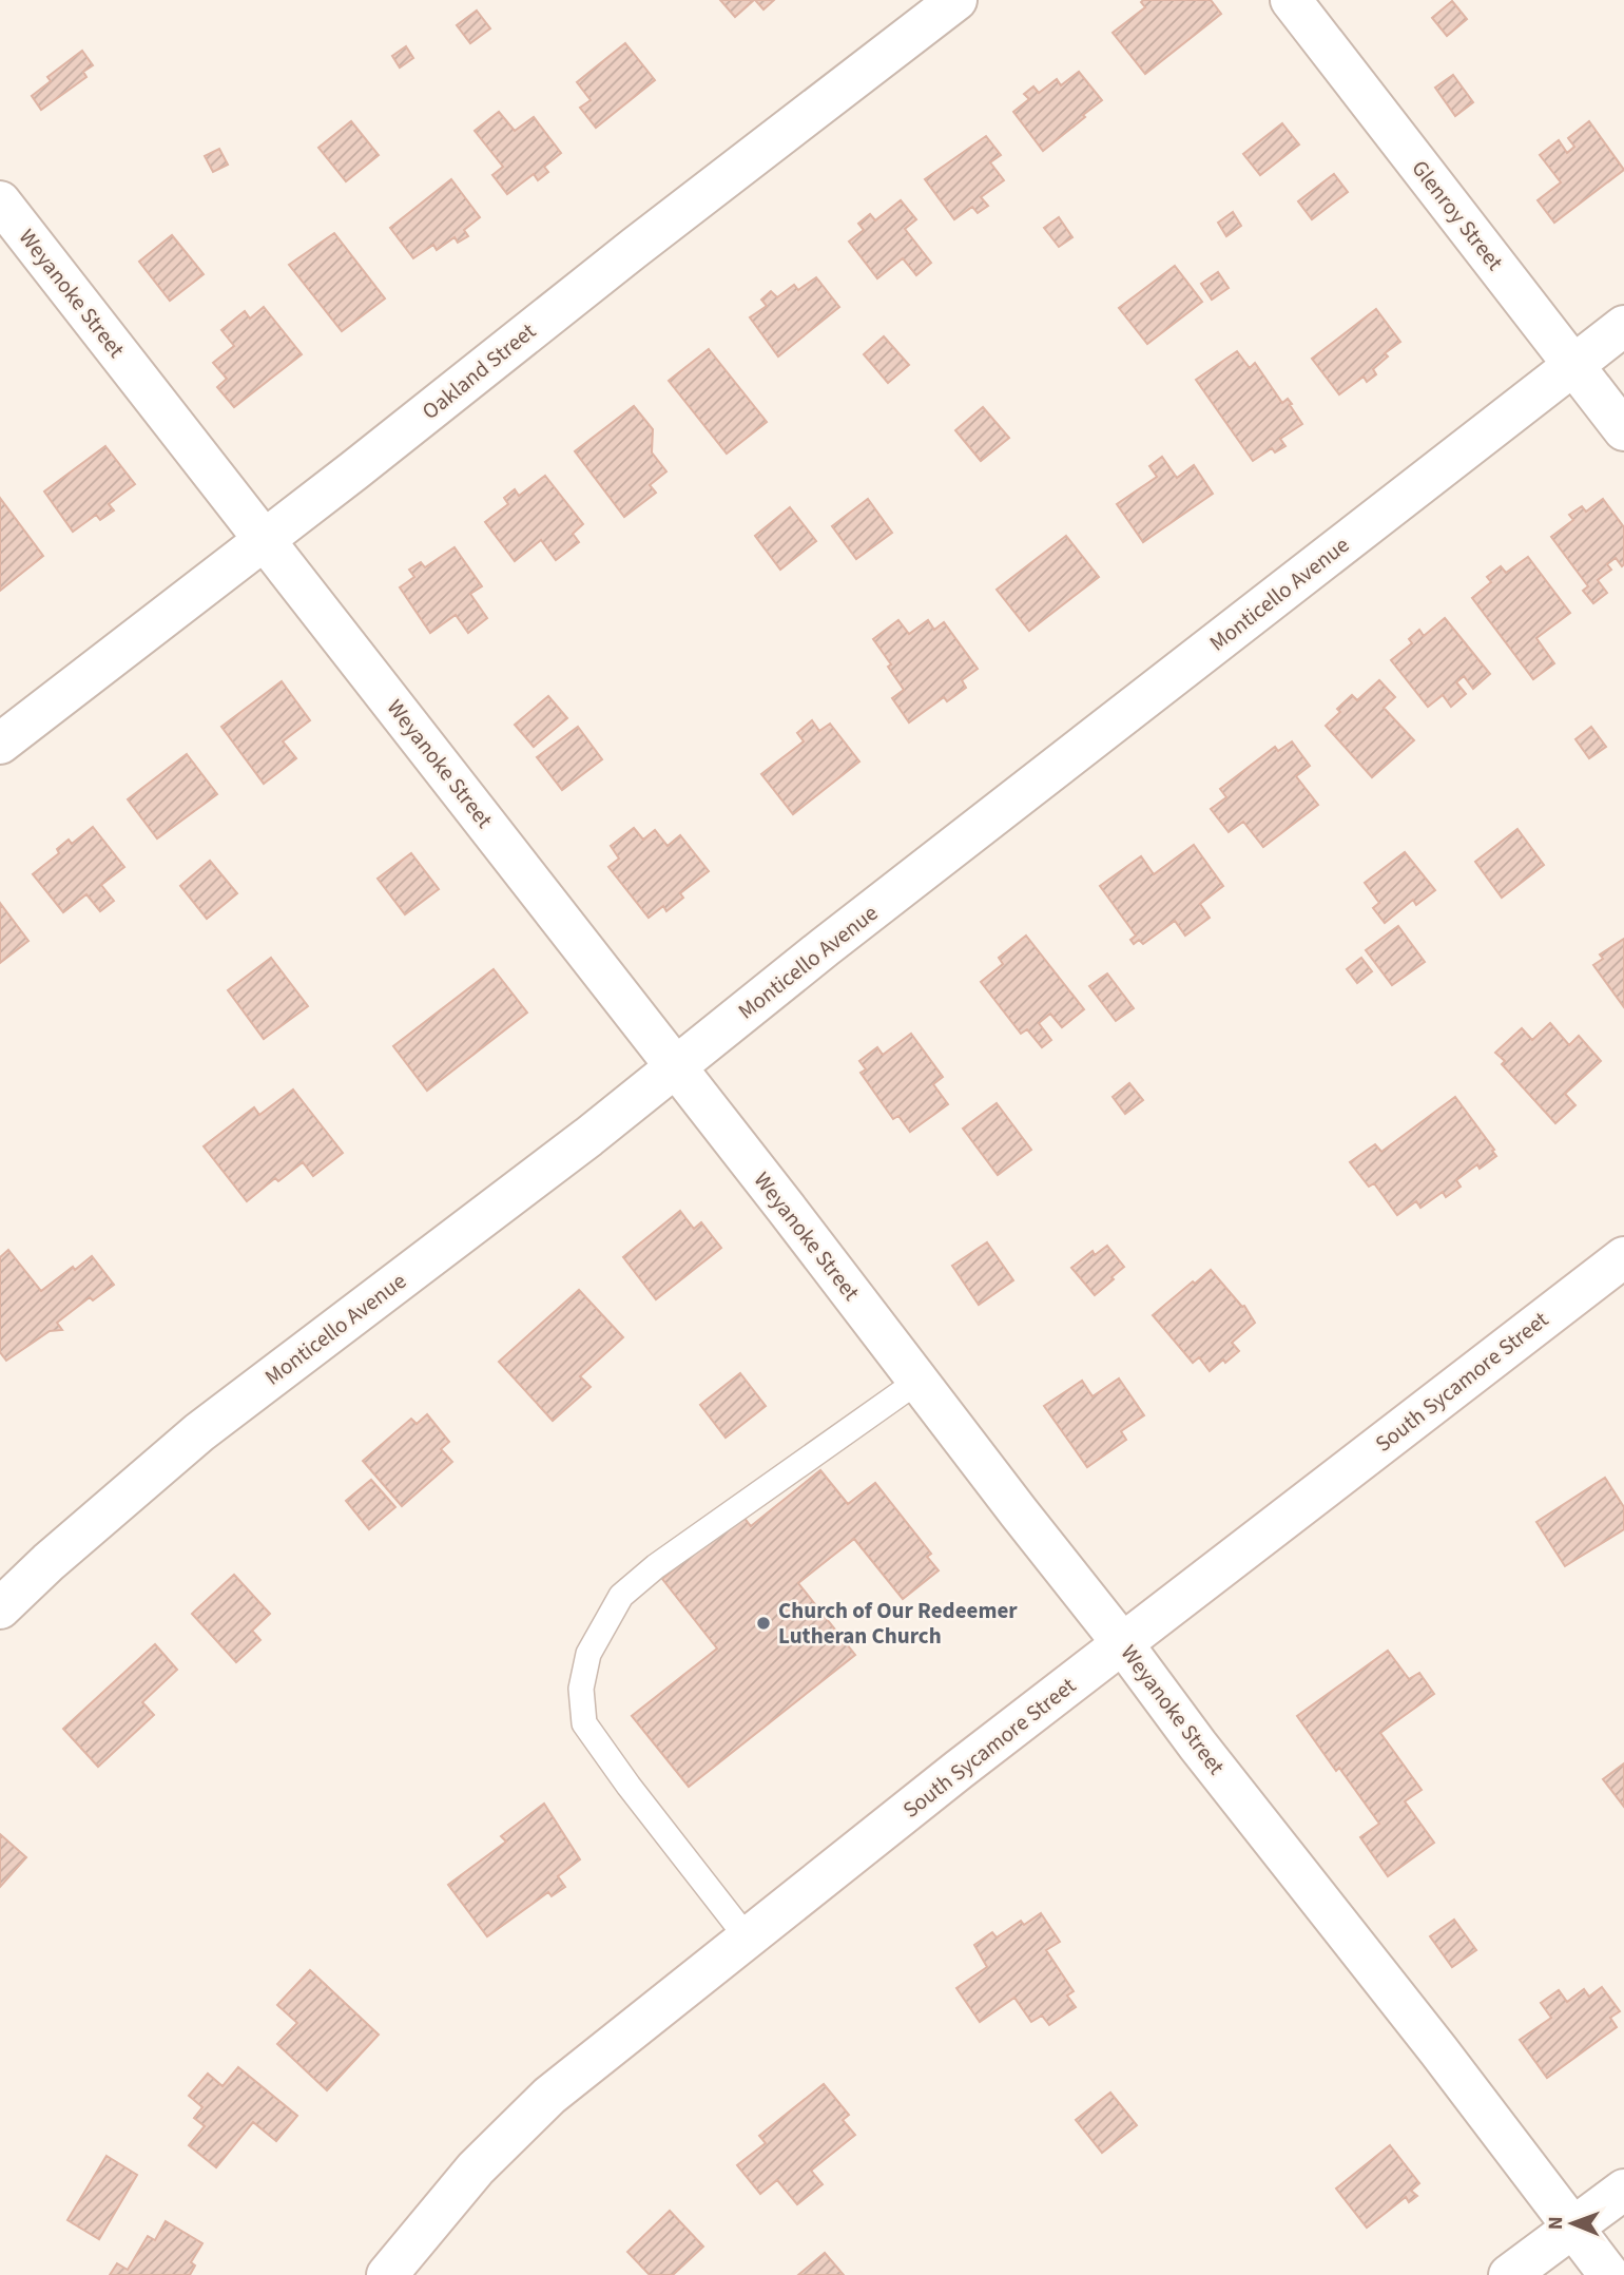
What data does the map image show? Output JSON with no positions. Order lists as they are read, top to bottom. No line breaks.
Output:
{"streets":{"street":["Glenroy Street","Weyanoke Street","Oakland Street","Monticello Avenue","South Sycamore Street"]},"crossings":[["Glenroy Street","Monticello Avenue"],["Weyanoke Street","Oakland Street"],["Weyanoke Street","Monticello Avenue"],["Weyanoke Street","South Sycamore Street"]],"places":["Church of Our Redeemer Lutheran Church"],"north":"left"}
